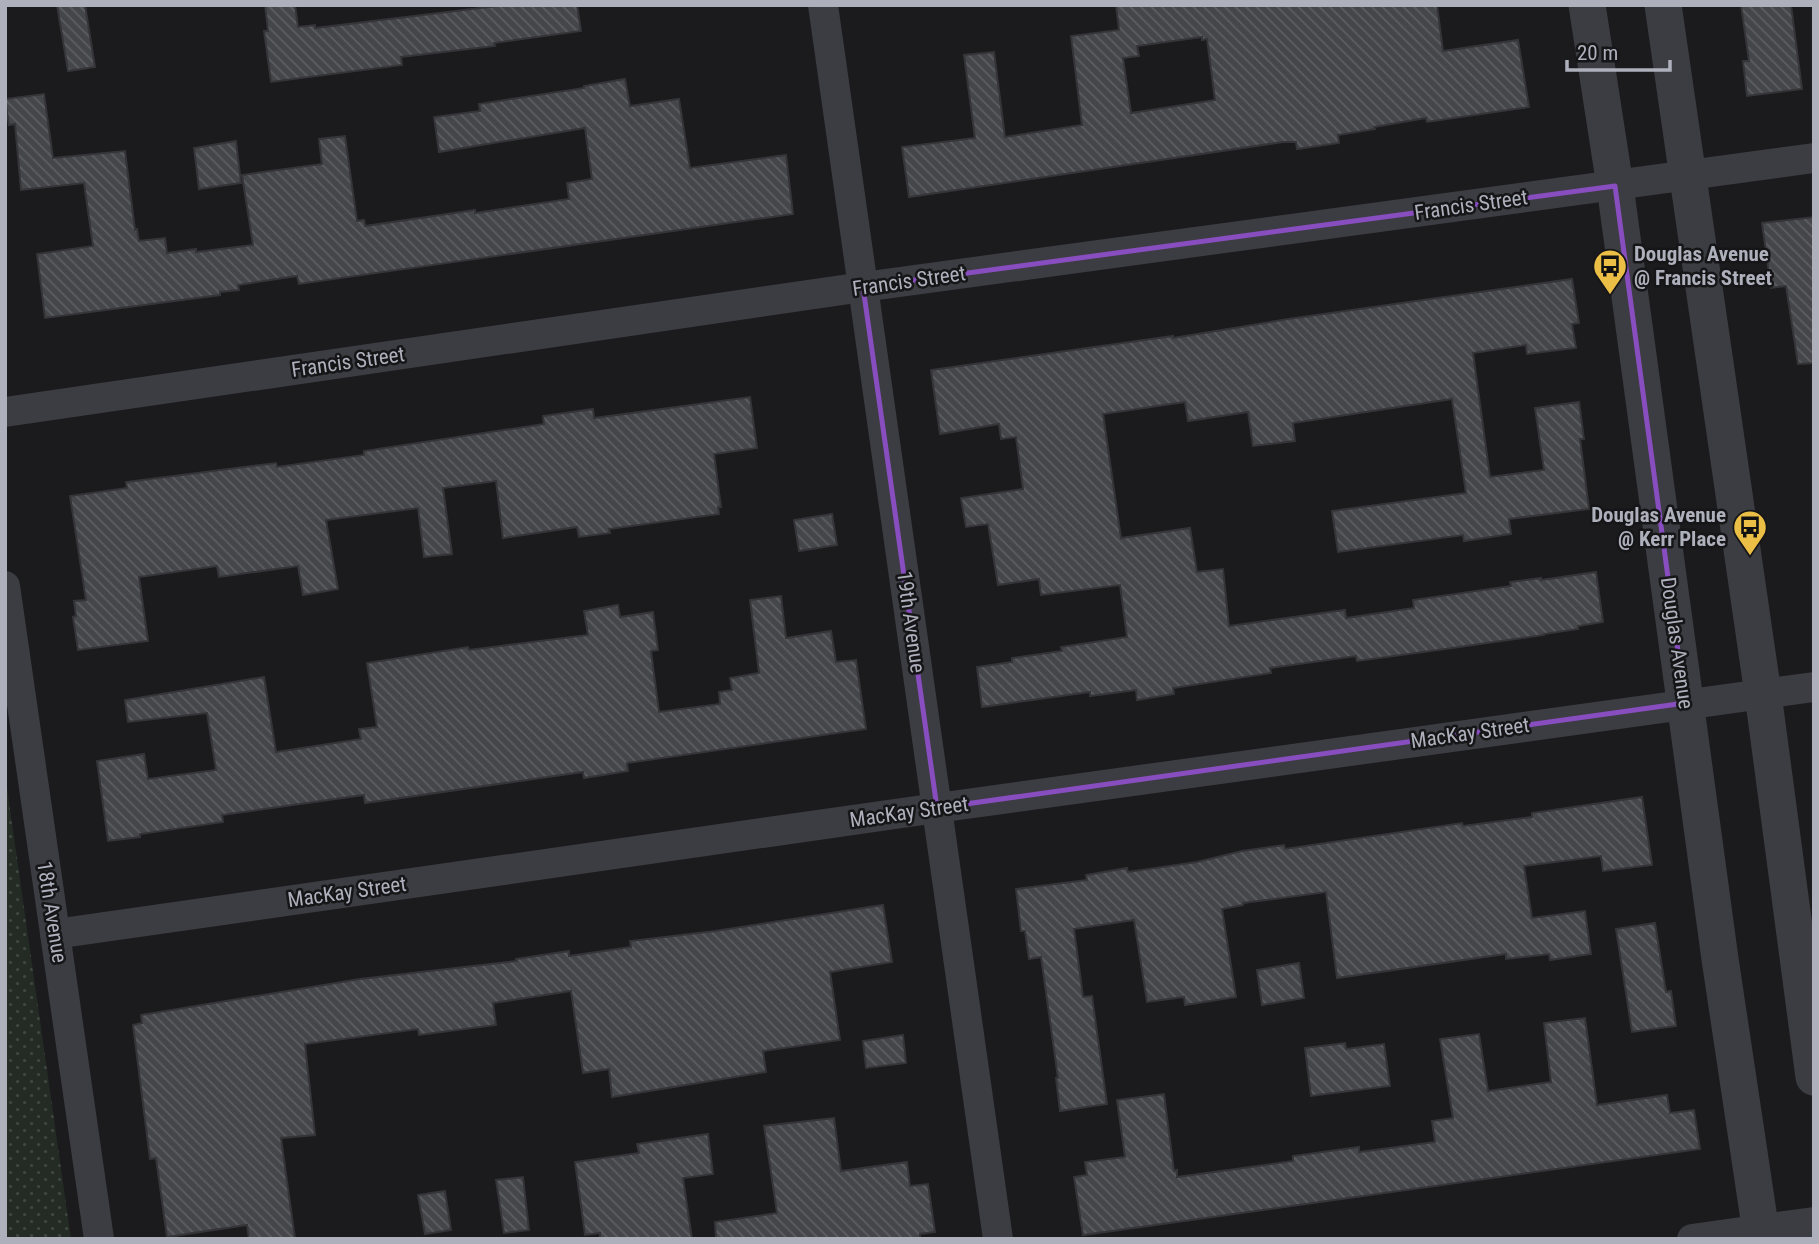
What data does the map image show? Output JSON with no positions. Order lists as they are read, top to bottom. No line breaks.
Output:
{"streets":{"street":["Francis Street","19th Avenue","Douglas Avenue","MacKay Street","18th Avenue"]},"crossings":[["Francis Street","19th Avenue"],["Francis Street","Douglas Avenue"],["19th Avenue","MacKay Street"],["Douglas Avenue","MacKay Street"],["MacKay Street","18th Avenue"]],"places":{"bus stop":["Douglas Avenue @ Francis Street","Douglas Avenue @ Kerr Place"]},"scale_bar":"20 m"}
